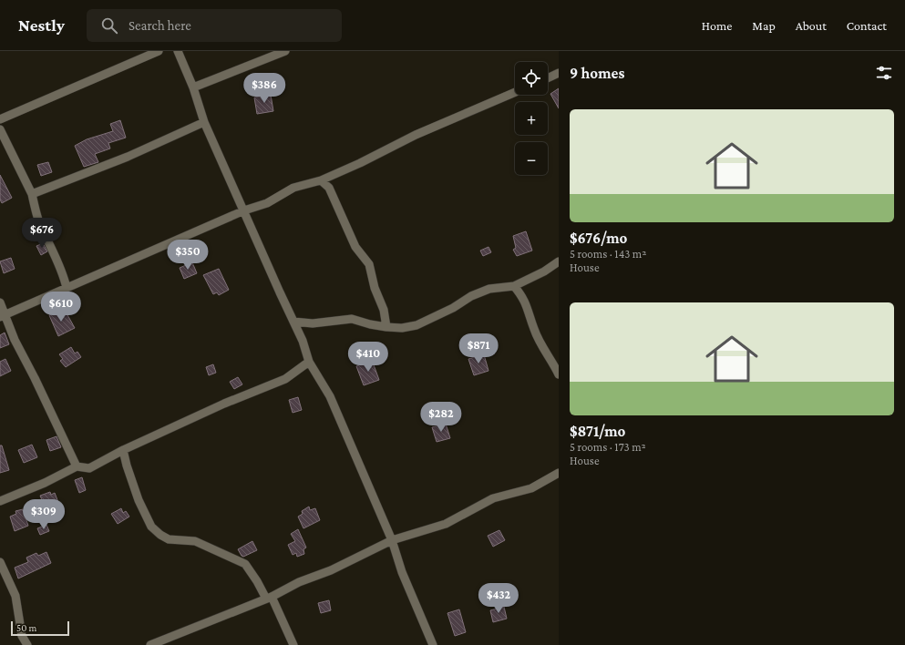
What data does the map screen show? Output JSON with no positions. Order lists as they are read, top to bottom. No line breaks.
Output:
{"scale_bar":"50 m","page":{"header":"Nestly","search":"Search here","nav":["Home","Map","About","Contact"],"heading":"9 homes","map_buttons":["+","−"],"price":["$386","$676","$350","$610","$871","$410","$282","$309","$432"],"list":[{"name":"$676/mo","note":"5 rooms · 143 m² · House"},{"name":"$871/mo","note":"5 rooms · 173 m² · House"}],"scale":"50 m"}}
